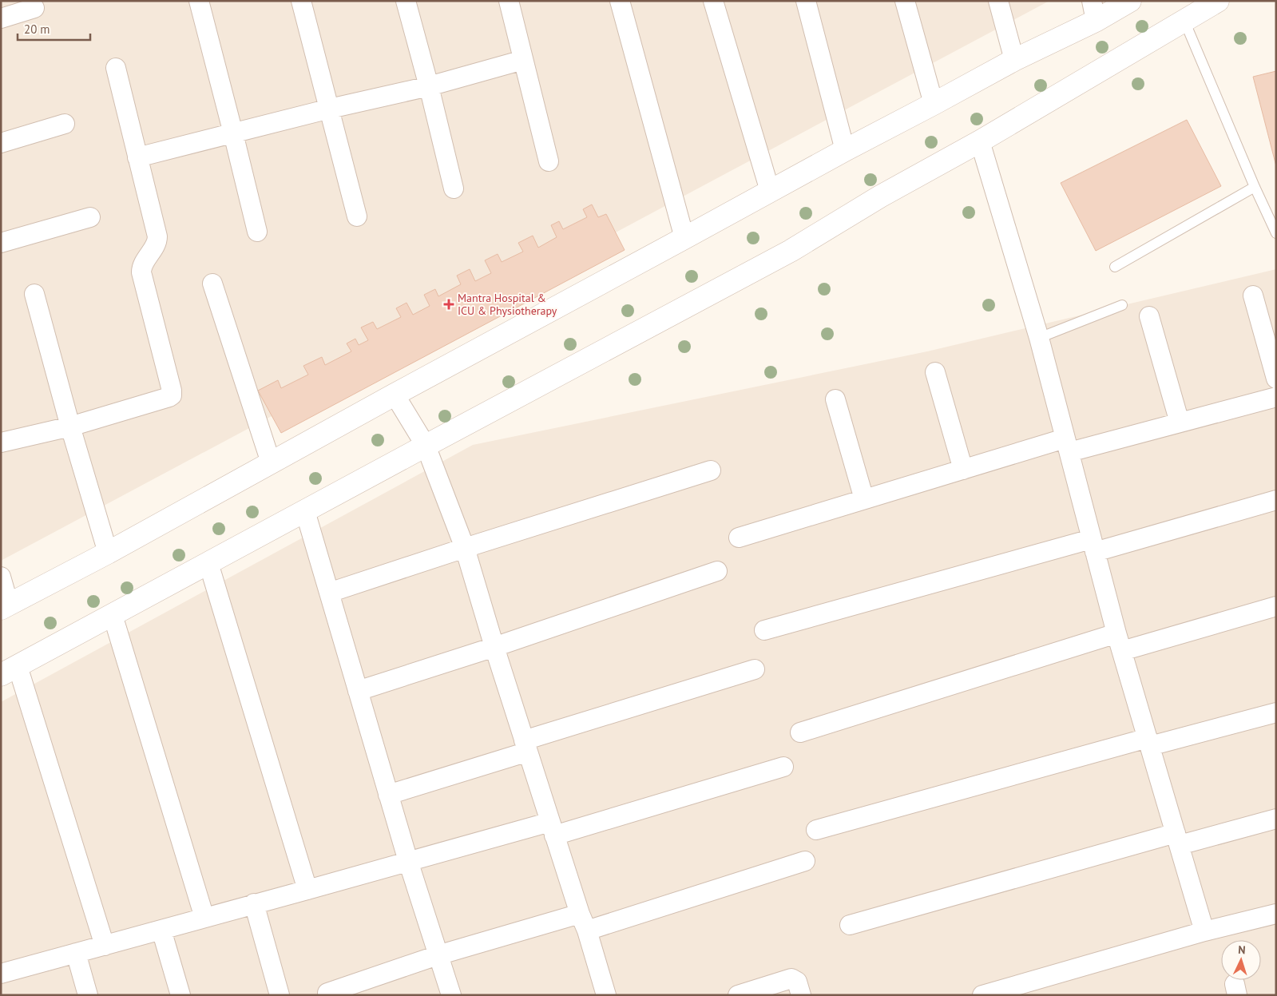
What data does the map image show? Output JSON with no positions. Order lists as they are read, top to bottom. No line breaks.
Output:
{"places":{"health":["Mantra Hospital & ICU & Physiotherapy"]},"scale_bar":"20 m","north":"top"}
